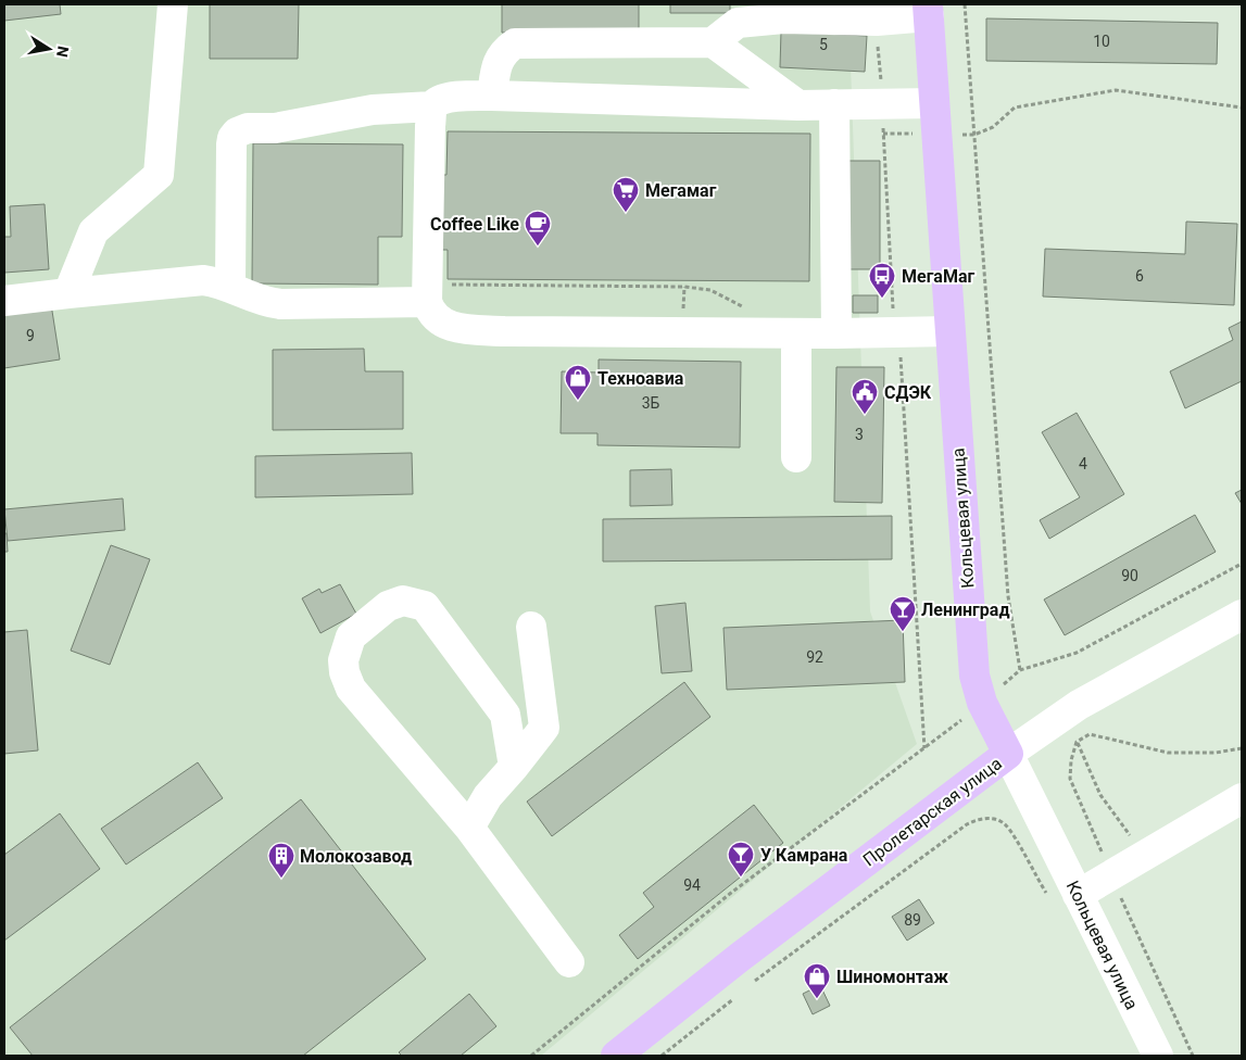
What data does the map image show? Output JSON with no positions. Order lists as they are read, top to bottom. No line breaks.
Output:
{"streets":{"main road":["Кольцевая улица","Пролетарская улица"]},"crossings":[["Кольцевая улица","Пролетарская улица"]],"places":{"supermarket":["Мегамаг"],"cafe":["Coffee Like"],"bus stop":["МегаМаг"],"shop":["Техноавиа","Шиномонтаж"],"public building":["СДЭК"],"bar":["Ленинград","У Камрана"],"building":["Молокозавод"]},"house_numbers":["10","5","6","9","3Б","3","4","90","92","94","89"],"north":"right"}
